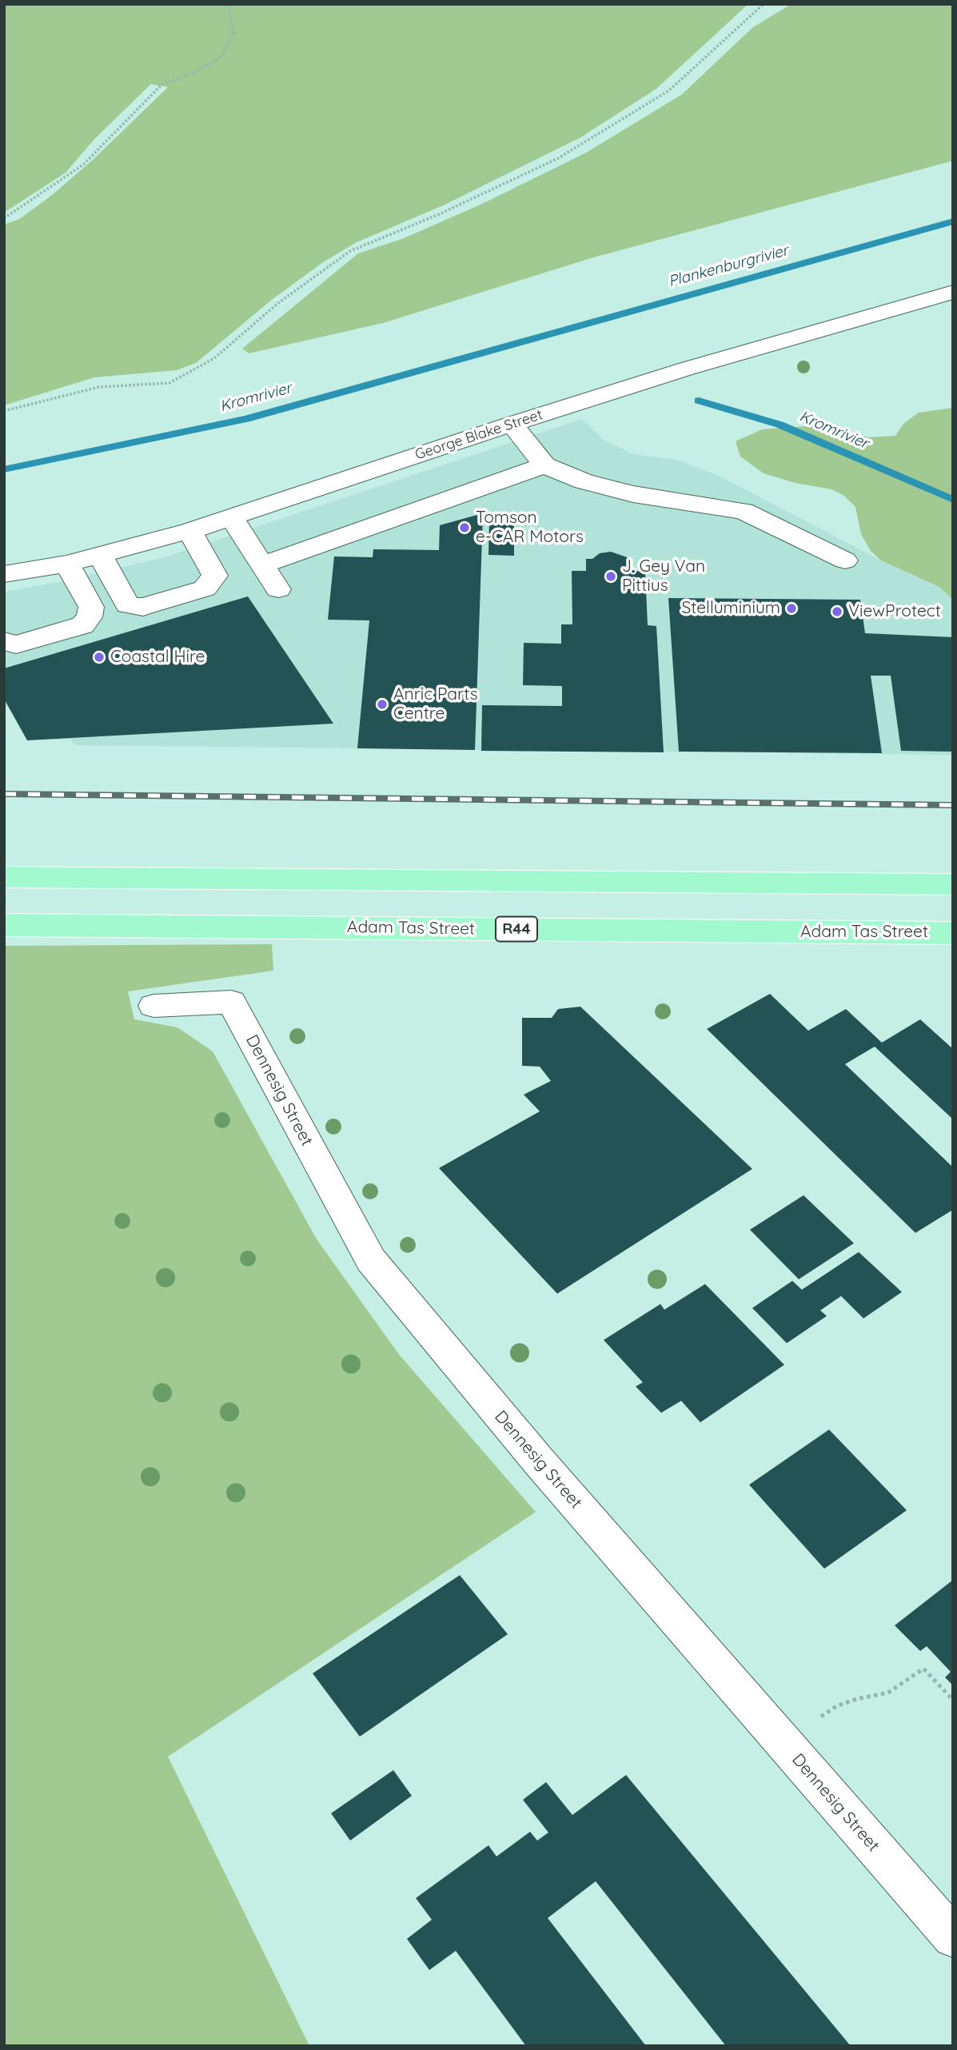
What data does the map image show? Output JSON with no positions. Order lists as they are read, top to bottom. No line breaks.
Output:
{"streets":{"main road":["Adam Tas Street","R44"],"street":["George Blake Street","Dennesig Street"]},"water":["Plankenburgrivier","Kromrivier"],"places":["Tomson e-CAR Motors","J. Gey Van Pittius","Stelluminium","ViewProtect","Coastal Hire","Anric Parts Centre"]}
